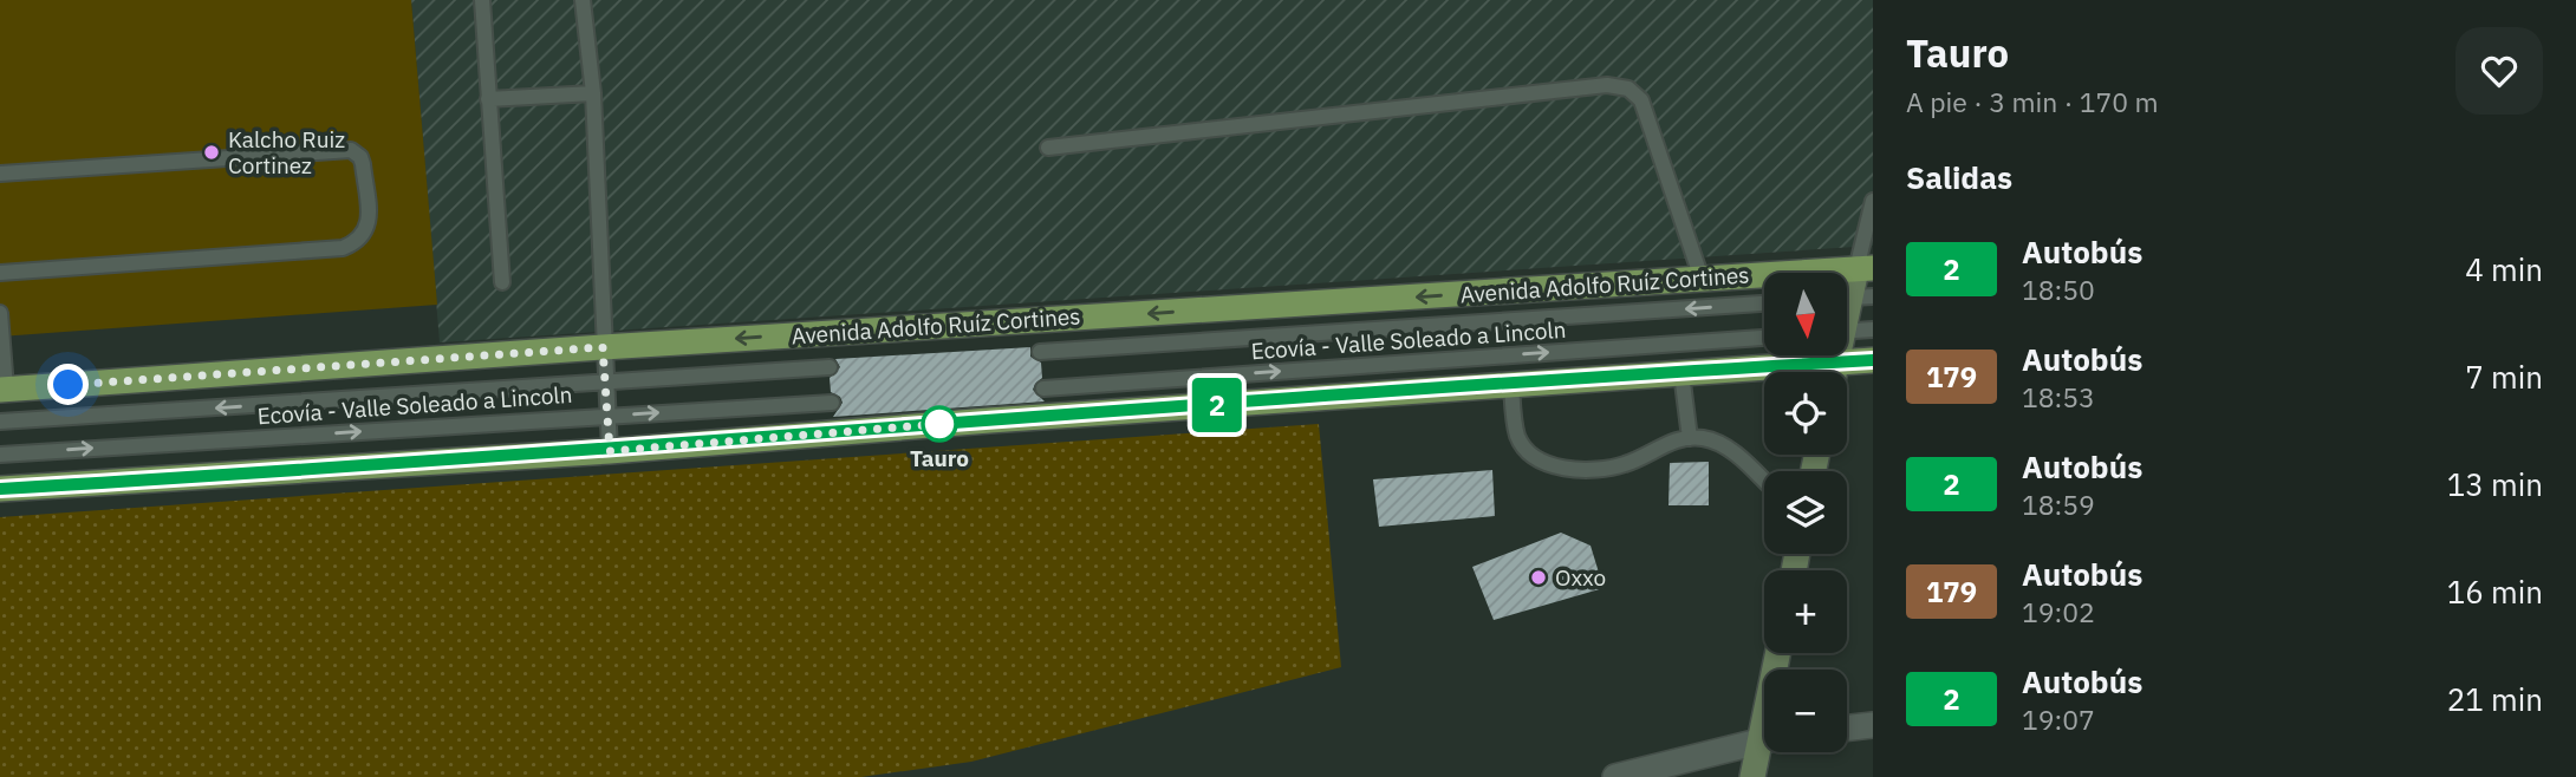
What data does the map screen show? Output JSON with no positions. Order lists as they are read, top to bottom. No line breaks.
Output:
{"streets":{"main road":["Avenida Adolfo Ruíz Cortines"],"lane":["Ecovía - Valle Soleado a Lincoln"]},"places":["Kalcho Ruiz Cortinez","Tauro","Oxxo"],"lines":["bus line 2"],"north":"bottom","page":{"on_map":"2","heading":[["Tauro","A pie · 3 min · 170 m"],"Salidas"],"list":[{"mark":"2","name":"Autobús","note":"18:50","value":"4 min"},{"mark":"179","name":"Autobús","note":"18:53","value":"7 min"},{"mark":"2","name":"Autobús","note":"18:59","value":"13 min"},{"mark":"179","name":"Autobús","note":"19:02","value":"16 min"},{"mark":"2","name":"Autobús","note":"19:07","value":"21 min"}],"map_buttons":["+","−"]}}
